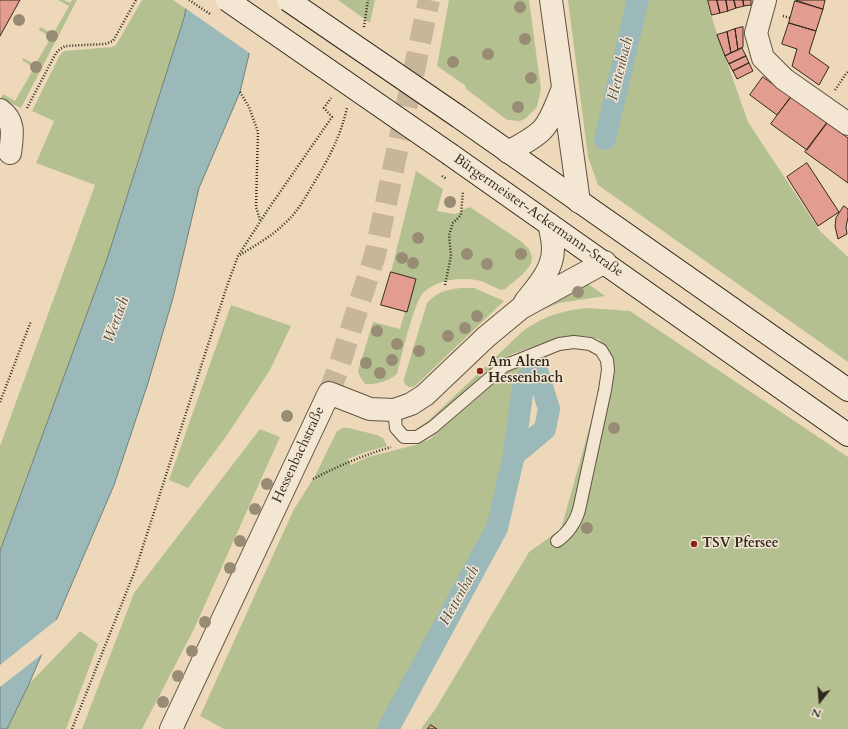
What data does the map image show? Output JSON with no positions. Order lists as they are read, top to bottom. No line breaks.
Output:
{"streets":{"main road":["Bürgermeister-Ackermann-Straße","Hessenbachstraße"]},"crossings":[["Bürgermeister-Ackermann-Straße","Hessenbachstraße"]],"water":["Hettenbach","Wertach"],"places":["Am Alten Hessenbach","TSV Pfersee"],"north":"bottom"}
